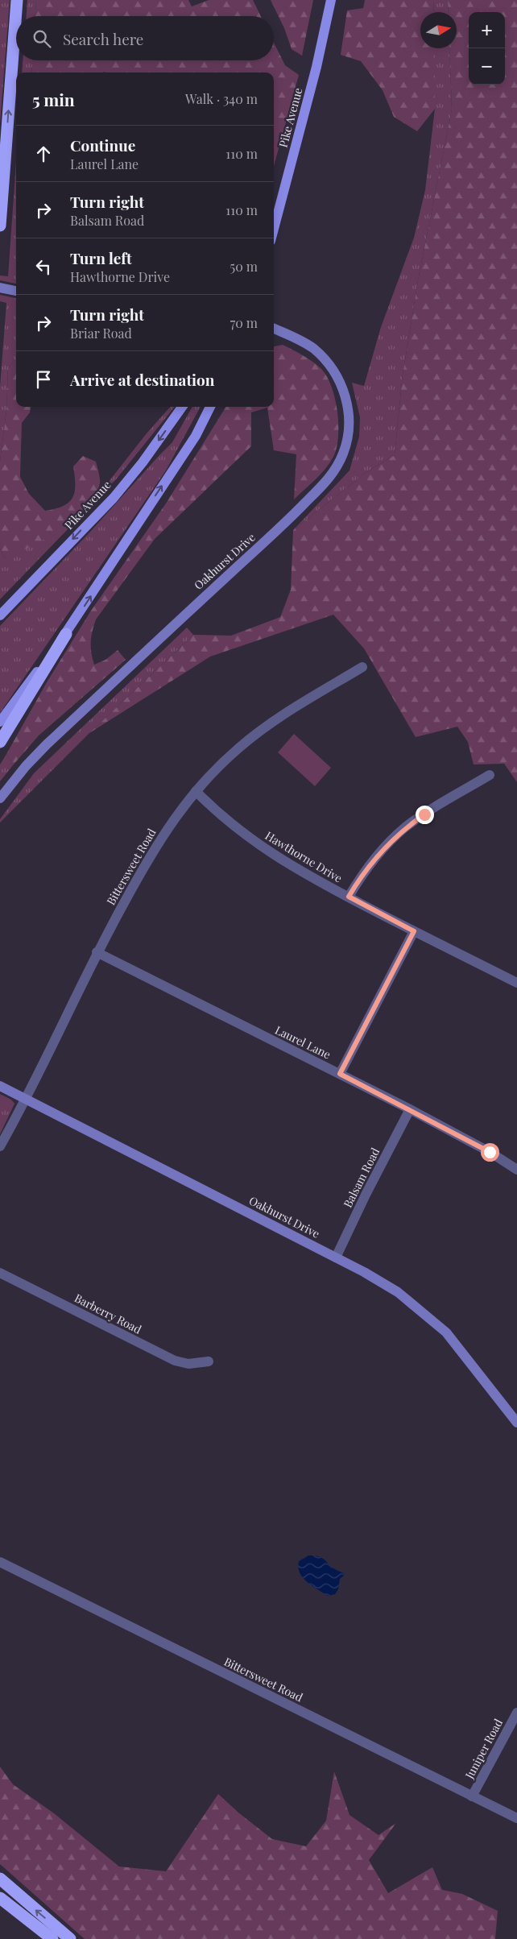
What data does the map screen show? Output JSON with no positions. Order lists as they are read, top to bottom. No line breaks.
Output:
{"streets":{"main road":["Pike Avenue"],"street":["Oakhurst Drive","Hawthorne Drive","Bittersweet Road","Laurel Lane","Balsam Road","Barberry Road","Juniper Road"]},"crossings":[["Oakhurst Drive","Bittersweet Road"],["Oakhurst Drive","Balsam Road"],["Hawthorne Drive","Bittersweet Road"],["Bittersweet Road","Laurel Lane"],["Bittersweet Road","Juniper Road"],["Laurel Lane","Balsam Road"]],"north":"right","page":{"map_buttons":["+","−"],"search":"Search here","heading":["5 min","Walk · 340 m"],"list":[["Continue","Laurel Lane","110 m"],["Turn right","Balsam Road","110 m"],["Turn left","Hawthorne Drive","50 m"],["Turn right","Briar Road","70 m"],"Arrive at destination"]}}
